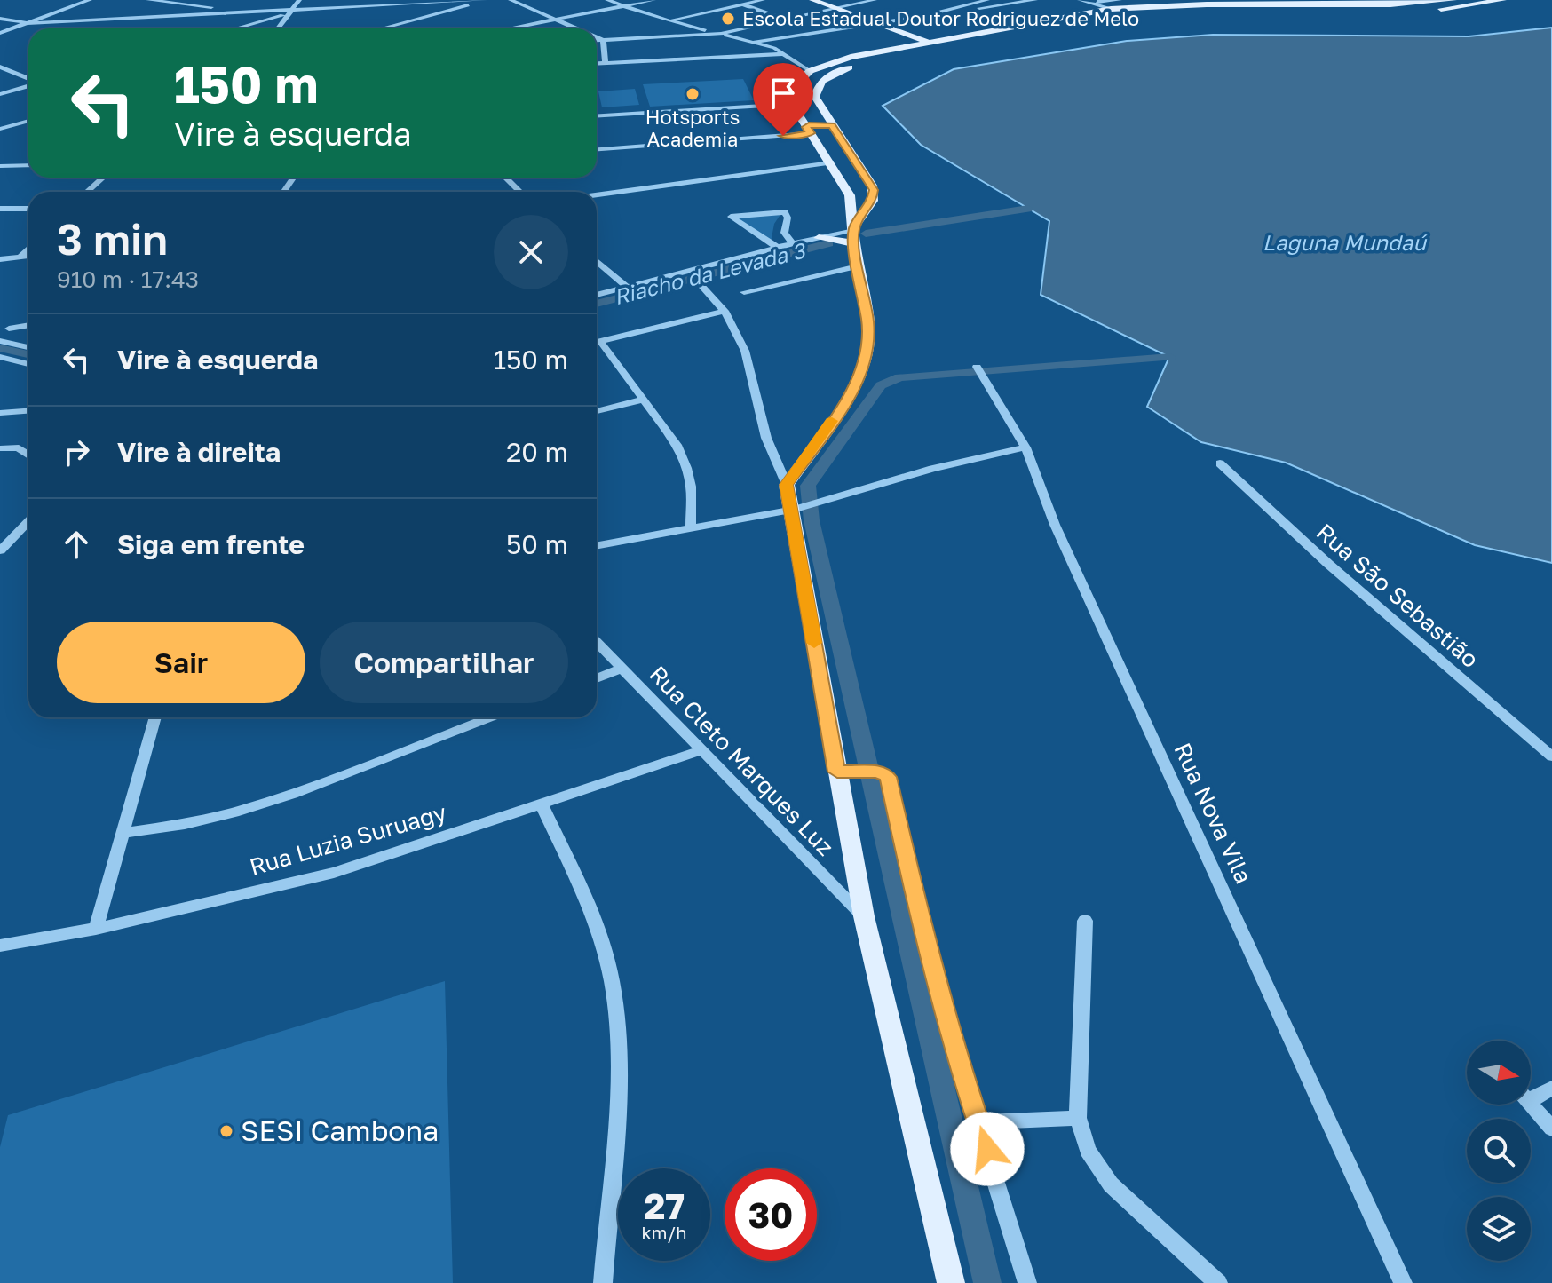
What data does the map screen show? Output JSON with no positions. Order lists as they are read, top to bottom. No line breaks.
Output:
{"streets":{"street":["Rua São Sebastião","Rua Cleto Marques Luz","Rua Nova Vila","Rua Luzia Suruagy"]},"crossings":[["Rua Cleto Marques Luz","Rua Luzia Suruagy"]],"water":["Laguna Mundaú","Riacho da Levada 3"],"places":["Escola Estadual Doutor Rodriguez de Melo","Hotsports Academia","SESI Cambona"],"north":"right","page":{"turn":["150 m","Vire à esquerda"],"heading":["3 min","910 m · 17:43"],"list":[{"name":"Vire à esquerda","value":"150 m"},{"name":"Vire à direita","value":"20 m"},{"name":"Siga em frente","value":"50 m"}],"buttons":["Sair","Compartilhar"],"speed":"27 km/h","limit":"30"}}
